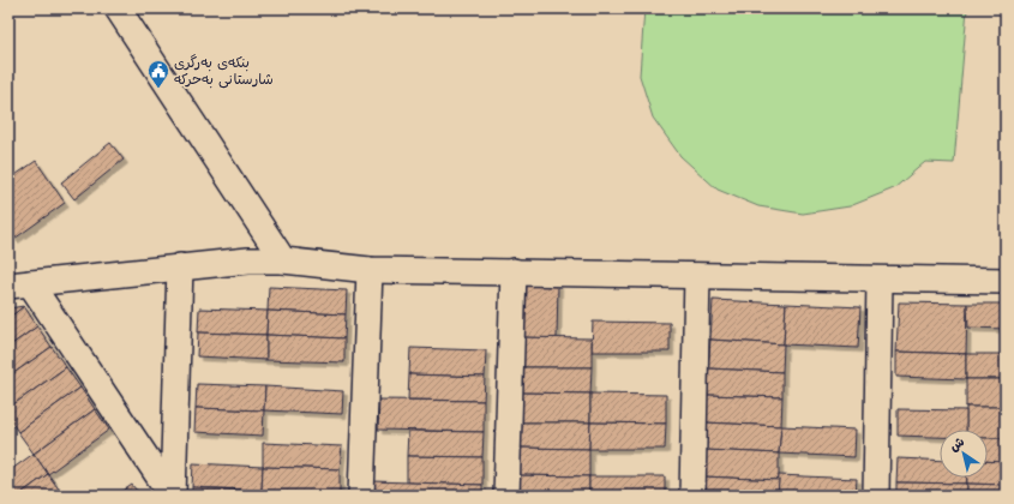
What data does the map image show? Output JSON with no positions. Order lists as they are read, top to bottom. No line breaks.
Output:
{"places":{"public building":["بنکەی بەرگری شارستانی بەحرکە"]},"north":"top left"}
